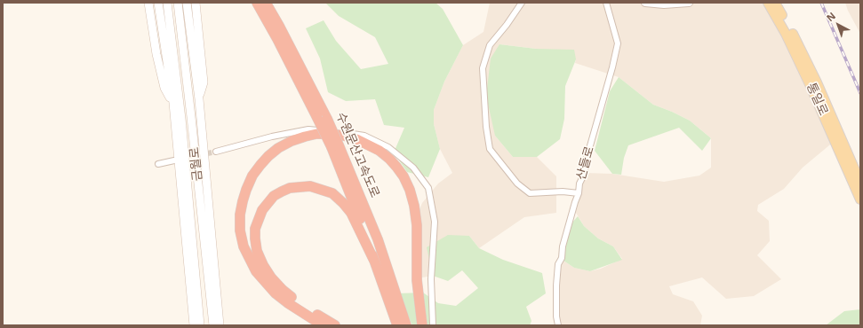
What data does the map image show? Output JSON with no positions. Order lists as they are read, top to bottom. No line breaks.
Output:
{"streets":{"highway":["수원문산고속도로"],"main road":["통일로","금월로"],"street":["산들로"]},"north":"top left"}
